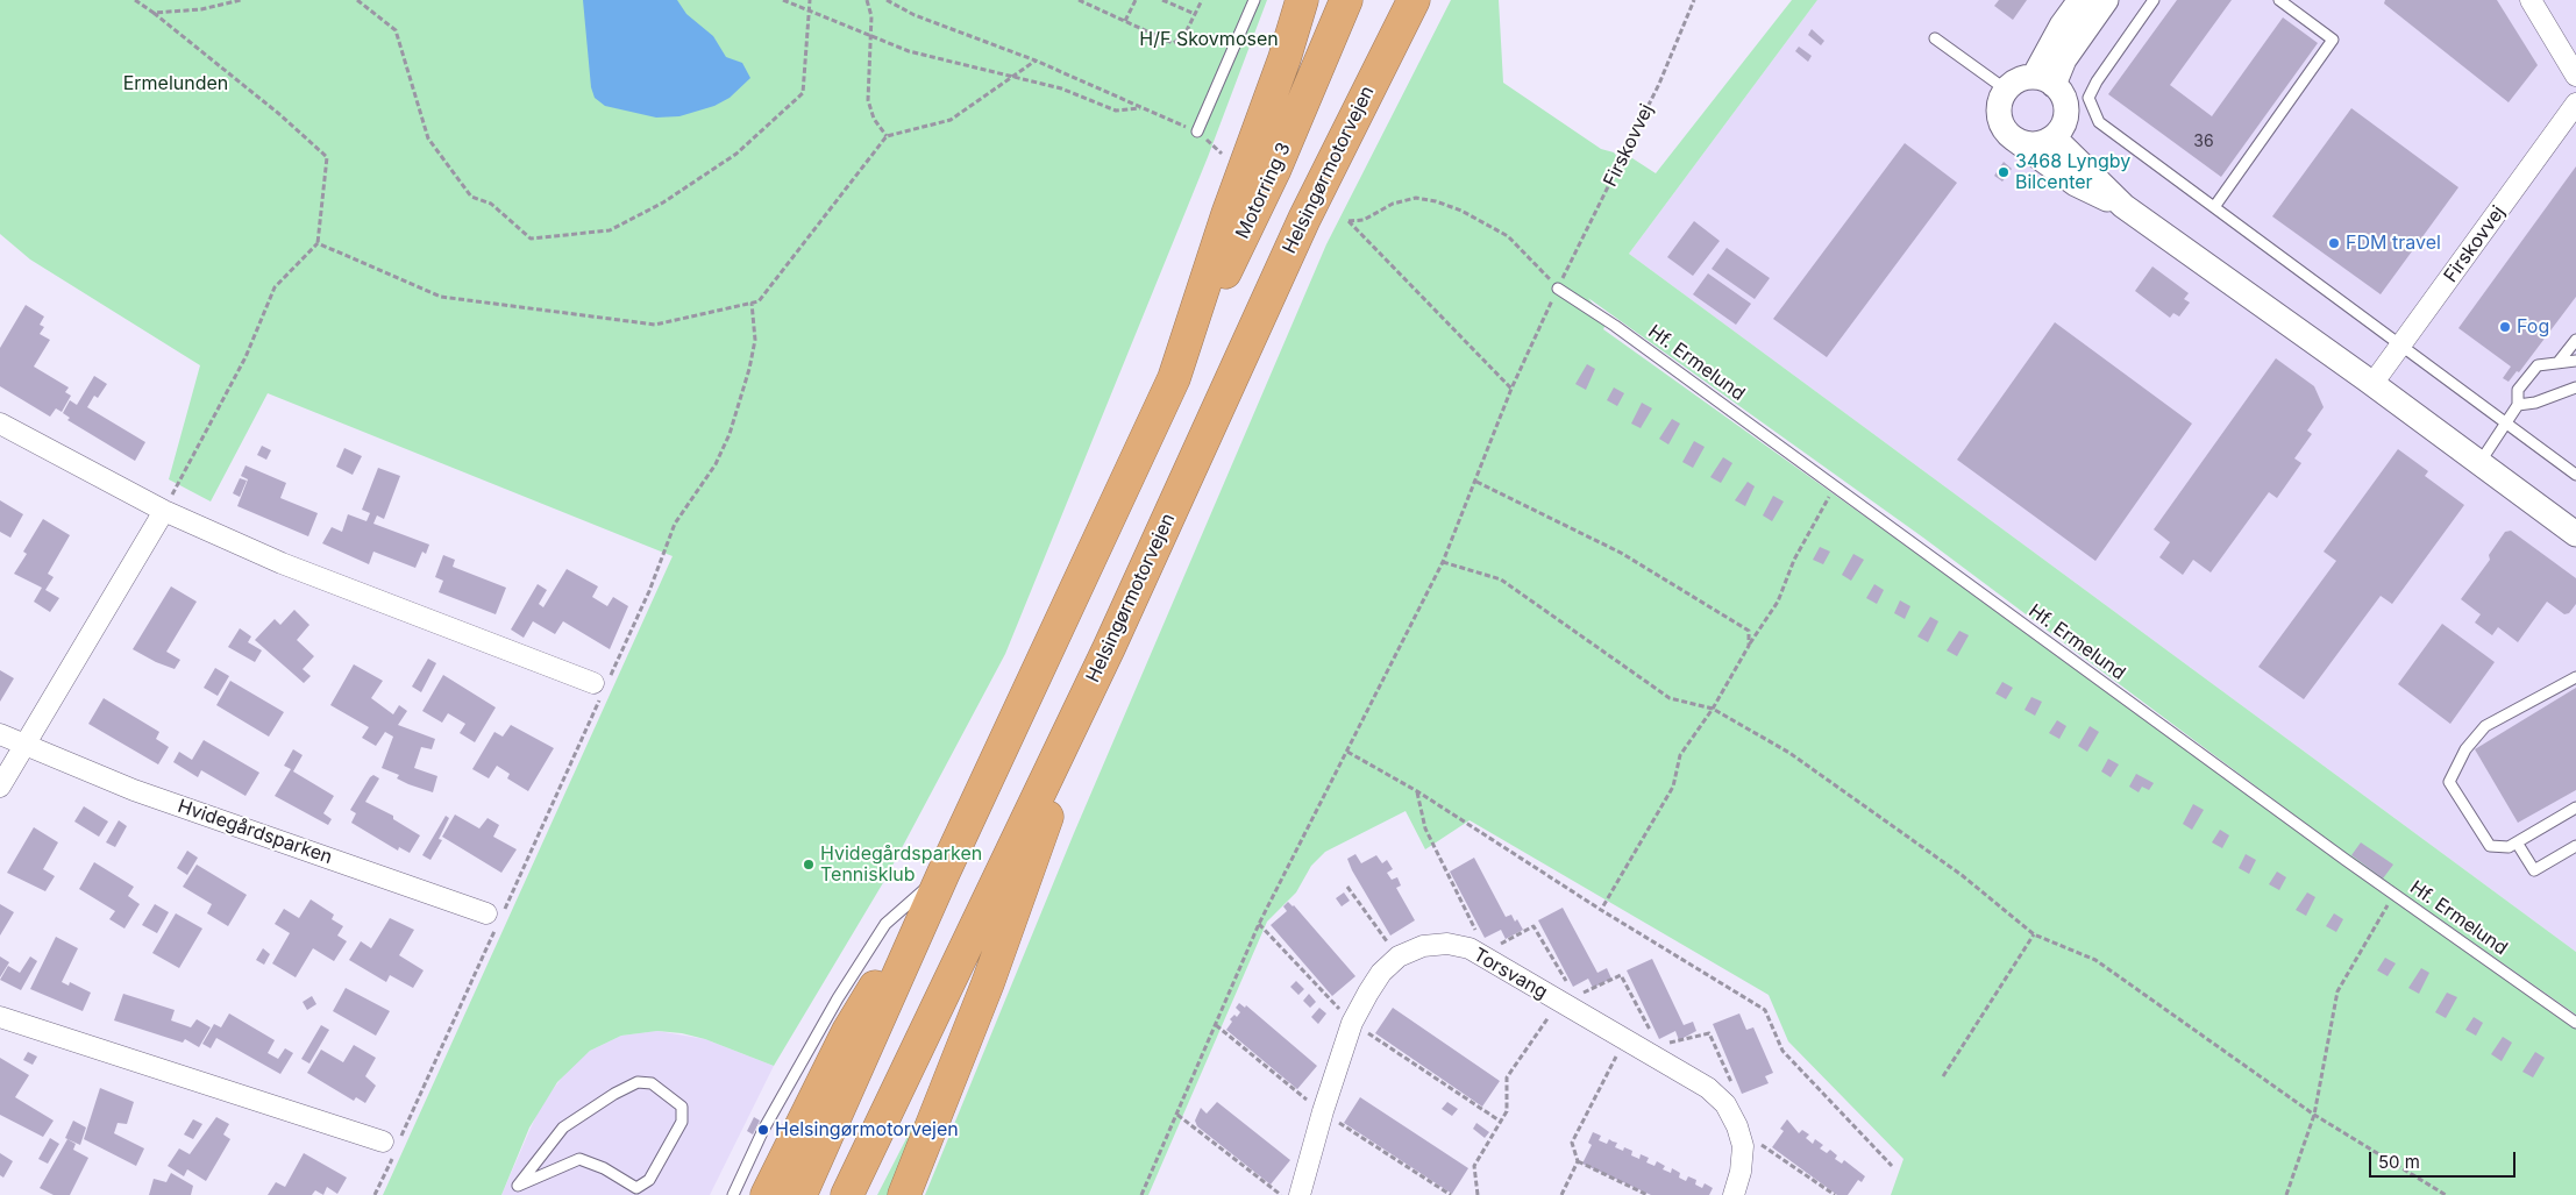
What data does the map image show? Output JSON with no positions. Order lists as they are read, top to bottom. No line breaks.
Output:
{"streets":{"highway":["Helsingørmotorvejen","Motorring 3"],"street":["Firskovvej","Hvidegårdsparken","Torsvang"],"lane":["Hf. Ermelund"]},"crossings":[["Firskovvej","Hf. Ermelund"]],"parks":["H/F Skovmosen","Ermelunden"],"places":["3468 Lyngby Bilcenter","FDM travel","Fog","Hvidegårdsparken Tennisklub","Helsingørmotorvejen"],"house_numbers":["36"],"scale_bar":"50 m"}
